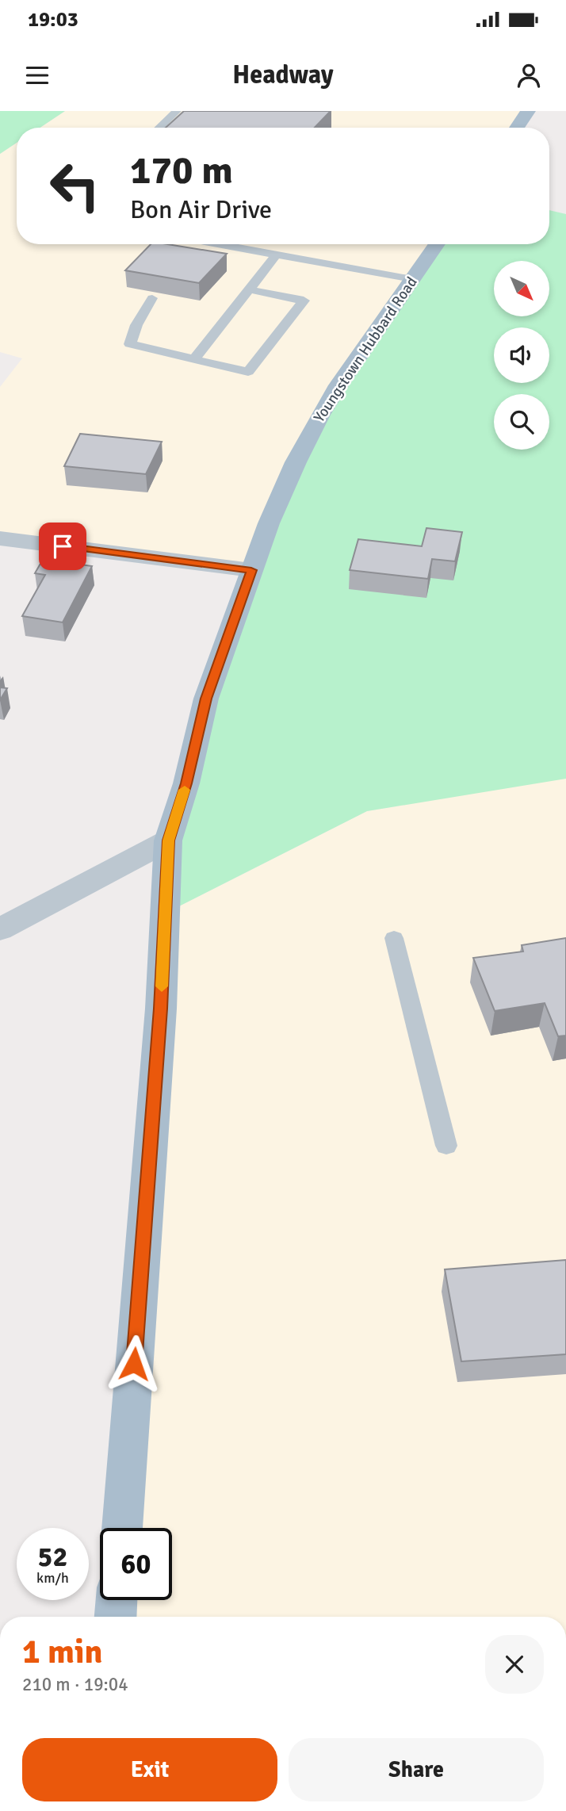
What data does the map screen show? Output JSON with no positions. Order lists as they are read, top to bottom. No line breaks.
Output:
{"streets":{"main road":["Youngstown Hubbard Road"]},"north":"bottom right","page":{"status":"19:03","header":"Headway","turn":["170 m","Bon Air Drive"],"speed":"52 km/h","limit":"60","heading":["1 min","210 m · 19:04"],"buttons":["Exit","Share"]}}
